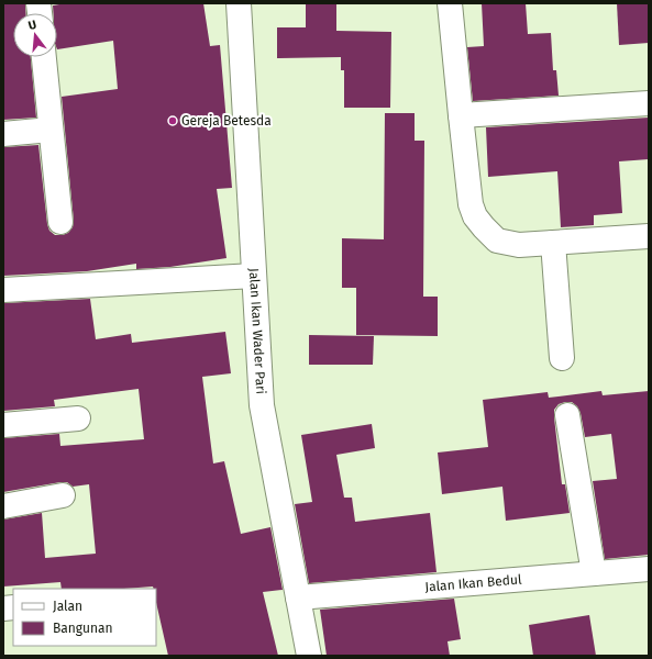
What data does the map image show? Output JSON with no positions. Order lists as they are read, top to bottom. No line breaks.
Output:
{"streets":{"street":["Jalan Ikan Wader Pari","Jalan Ikan Bedul"]},"crossings":[["Jalan Ikan Wader Pari","Jalan Ikan Bedul"]],"places":["Gereja Betesda"],"legend":["Jalan","Bangunan"],"north":"top"}
